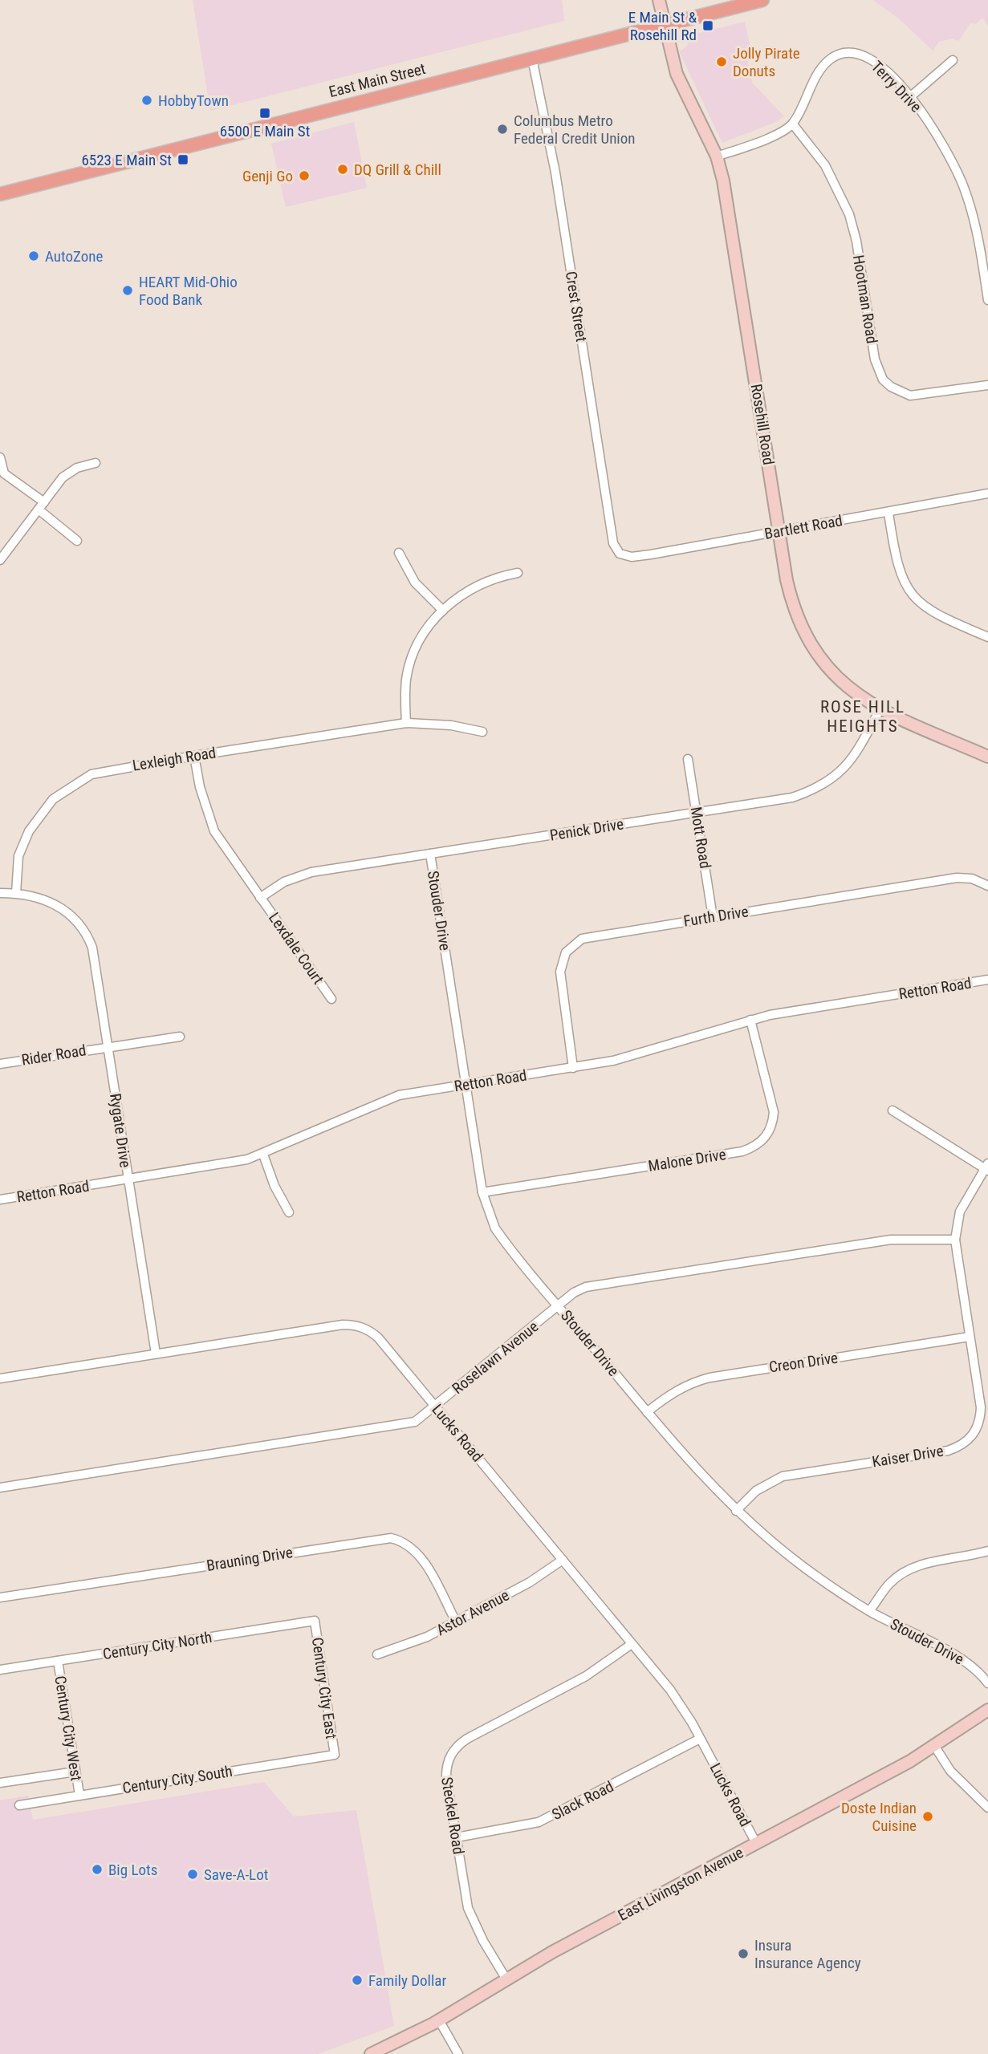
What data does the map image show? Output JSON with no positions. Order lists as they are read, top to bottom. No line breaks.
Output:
{"streets":{"main road":["East Main Street"],"street":["Terry Drive","Hootman Road","Crest Street","Rosehill Road","Bartlett Road","Lexleigh Road","Penick Drive","Mott Road","Stouder Drive","Furth Drive","Lexdale Court","Retton Road","Rider Road","Rygate Drive","Malone Drive","Roselawn Avenue","Creon Drive","Lucks Road","Kaiser Drive","Brauning Drive","Astor Avenue","Century City North","Century City East","Century City West","Century City South","Slack Road","Steckel Road","East Livingston Avenue"]},"crossings":[["East Main Street","Crest Street"],["East Main Street","Rosehill Road"],["Terry Drive","Hootman Road"],["Crest Street","Bartlett Road"],["Rosehill Road","Bartlett Road"],["Rosehill Road","Penick Drive"],["Lexleigh Road","Lexdale Court"],["Lexleigh Road","Rygate Drive"],["Penick Drive","Mott Road"],["Penick Drive","Stouder Drive"],["Penick Drive","Lexdale Court"],["Mott Road","Furth Drive"],["Stouder Drive","Retton Road"],["Stouder Drive","Malone Drive"],["Stouder Drive","Roselawn Avenue"],["Stouder Drive","Creon Drive"],["Stouder Drive","Kaiser Drive"],["Furth Drive","Retton Road"],["Retton Road","Rygate Drive"],["Retton Road","Malone Drive"],["Rider Road","Rygate Drive"],["Rygate Drive","Lucks Road"],["Roselawn Avenue","Lucks Road"],["Roselawn Avenue","Kaiser Drive"],["Creon Drive","Kaiser Drive"],["Lucks Road","Astor Avenue"],["Lucks Road","Slack Road"],["Lucks Road","Steckel Road"],["Lucks Road","East Livingston Avenue"],["Brauning Drive","Astor Avenue"],["Century City North","Century City East"],["Century City North","Century City West"],["Century City East","Century City South"],["Century City West","Century City South"],["Slack Road","Steckel Road"],["Steckel Road","East Livingston Avenue"]],"districts":["ROSE HILL HEIGHTS"],"places":{"transit":["E Main St & Rosehill Rd","6500 E Main St","6523 E Main St"],"other":["Jolly Pirate Donuts","HobbyTown","Columbus Metro Federal Credit Union","DQ Grill & Chill","Genji Go","AutoZone","HEART Mid-Ohio Food Bank","Doste Indian Cuisine","Big Lots","Save-A-Lot","Insura Insurance Agency","Family Dollar"]}}
